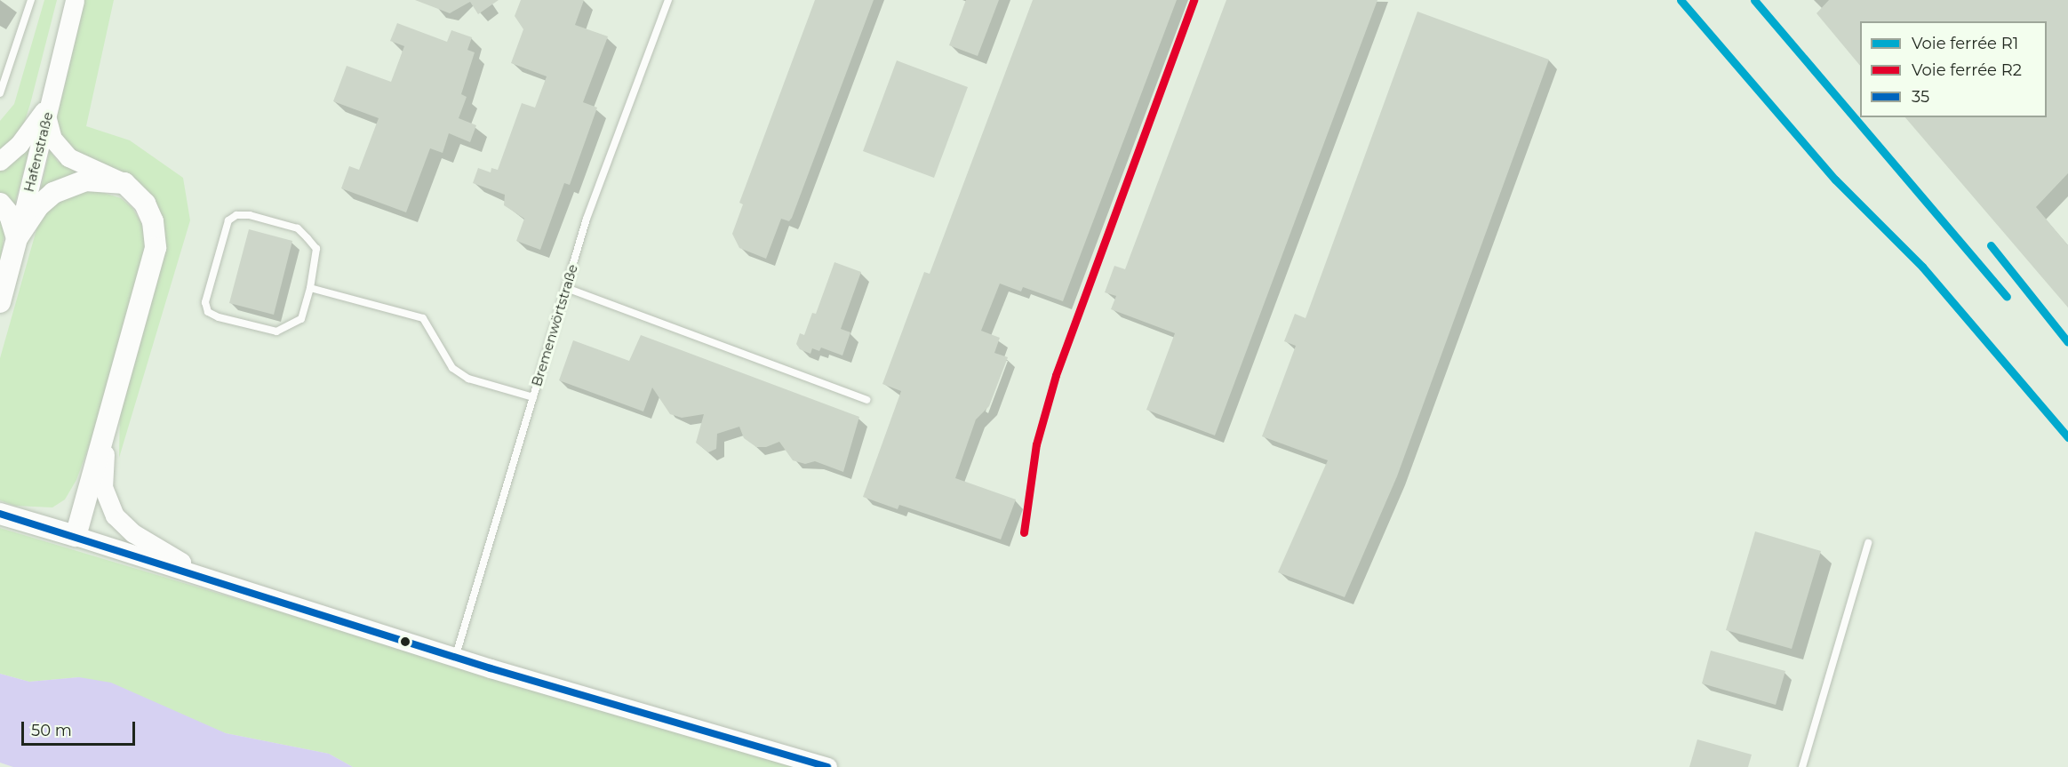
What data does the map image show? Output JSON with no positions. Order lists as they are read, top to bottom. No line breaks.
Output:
{"streets":{"main road":["Hafenstraße"],"lane":["Bremenwörtstraße"]},"lines":["rail line R1","rail line R2","transit line 35"],"legend":["Voie ferrée R1","Voie ferrée R2","35"],"scale_bar":"50 m"}
